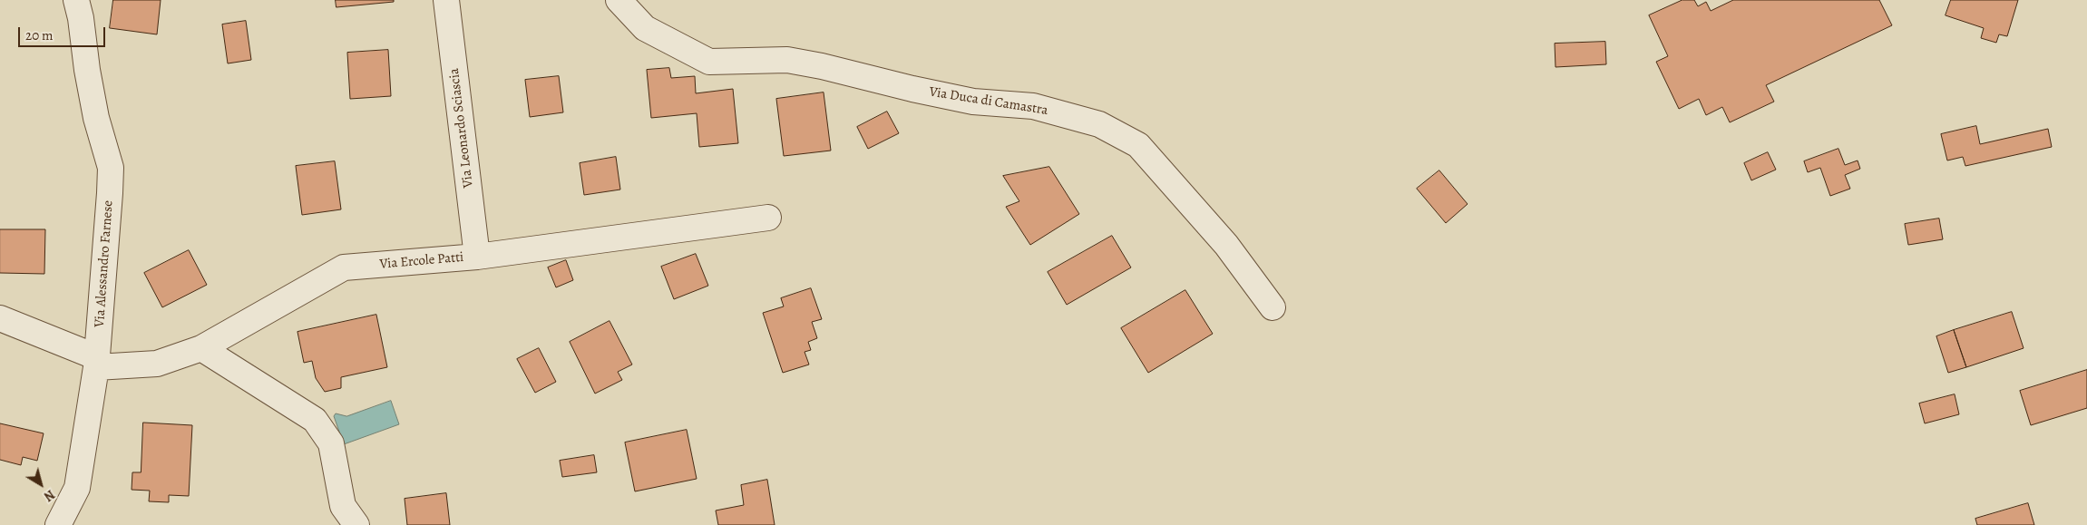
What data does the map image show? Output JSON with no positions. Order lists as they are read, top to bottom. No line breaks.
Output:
{"streets":{"street":["Via Duca di Camastra","Via Leonardo Sciascia","Via Ercole Patti","Via Alessandro Farnese"]},"crossings":[["Via Leonardo Sciascia","Via Ercole Patti"],["Via Ercole Patti","Via Alessandro Farnese"]],"scale_bar":"20 m","north":"bottom right"}
